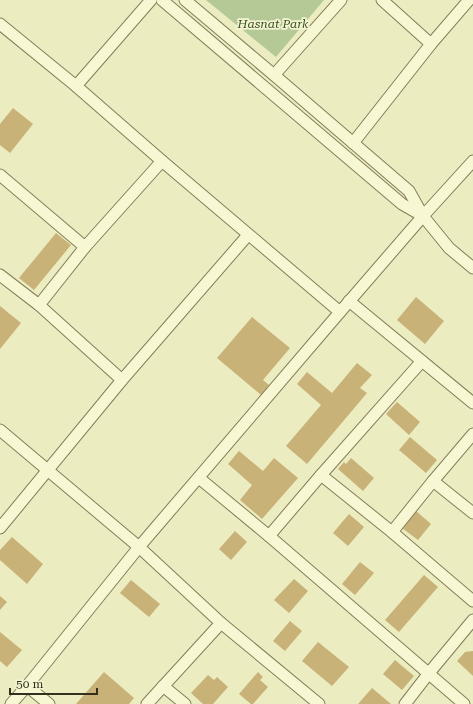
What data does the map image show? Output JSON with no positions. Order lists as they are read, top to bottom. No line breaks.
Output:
{"parks":["Hasnat Park"],"scale_bar":"50 m"}
